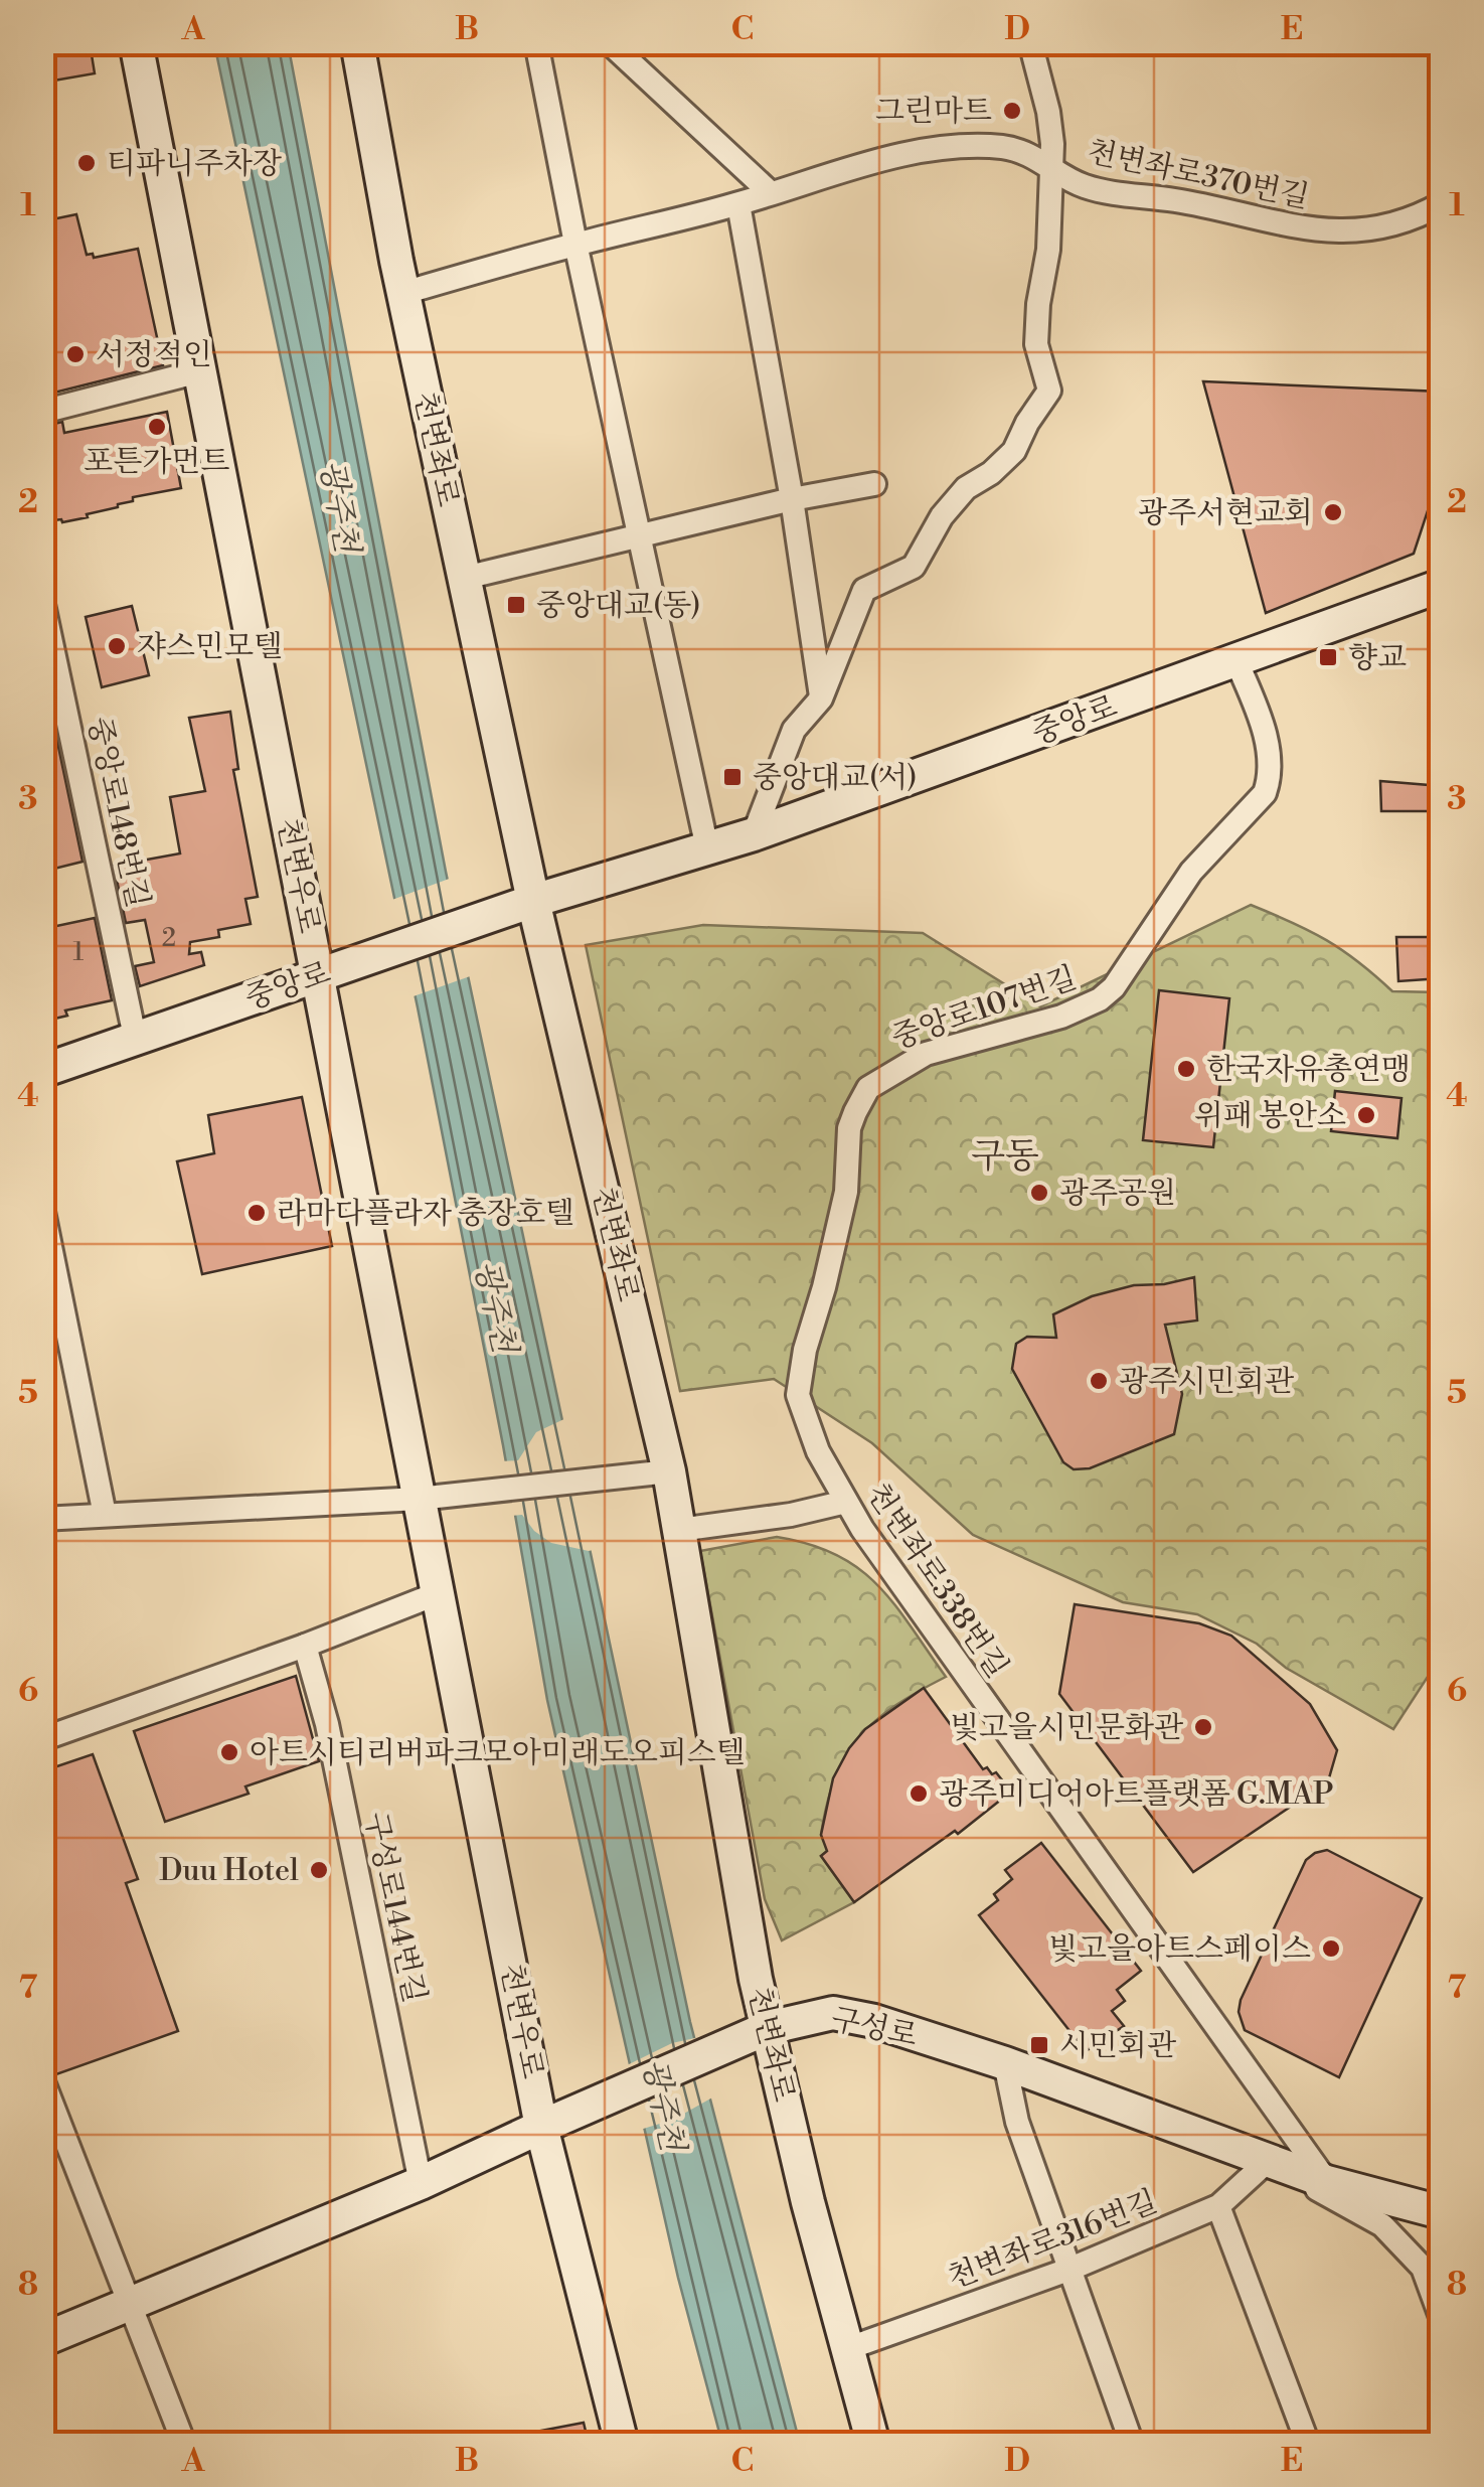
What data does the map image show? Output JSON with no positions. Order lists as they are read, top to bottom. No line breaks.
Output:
{"streets":{"street":["천변좌로370번길","천변좌로","중앙로","중앙로148번길","천변우로","중앙로107번길","천변좌로338번길","구성로144번길","구성로","천변좌로316번길"]},"crossings":[["천변좌로370번길","천변좌로"],["천변좌로","중앙로"],["천변좌로","구성로"],["천변좌로","천변좌로316번길"],["중앙로","중앙로148번길"],["중앙로","천변우로"],["중앙로","중앙로107번길"],["천변우로","구성로"],["중앙로107번길","천변좌로338번길"],["천변좌로338번길","구성로"],["구성로144번길","구성로"],["구성로","천변좌로316번길"]],"districts":["구동"],"water":["광주천"],"places":{"other":["그린마트","티파니주차장","서정적인","포튼가먼트","광주서현교회","쟈스민모텔","한국자유총연맹","위패 봉안소","광주공원","라마다플라자 충장호텔","광주시민회관","빛고을시민문화관","아트시티리버파크모아미래도오피스텔","광주미디어아트플랫폼 G.MAP","Duu Hotel","빛고을아트스페이스"],"transit":["중앙대교(동)","향교","중앙대교(서)","시민회관"]},"house_numbers":["2","1"],"grid":{"columns":["A","B","C","D","E"],"rows":["1","2","3","4","5","6","7","8"]}}
